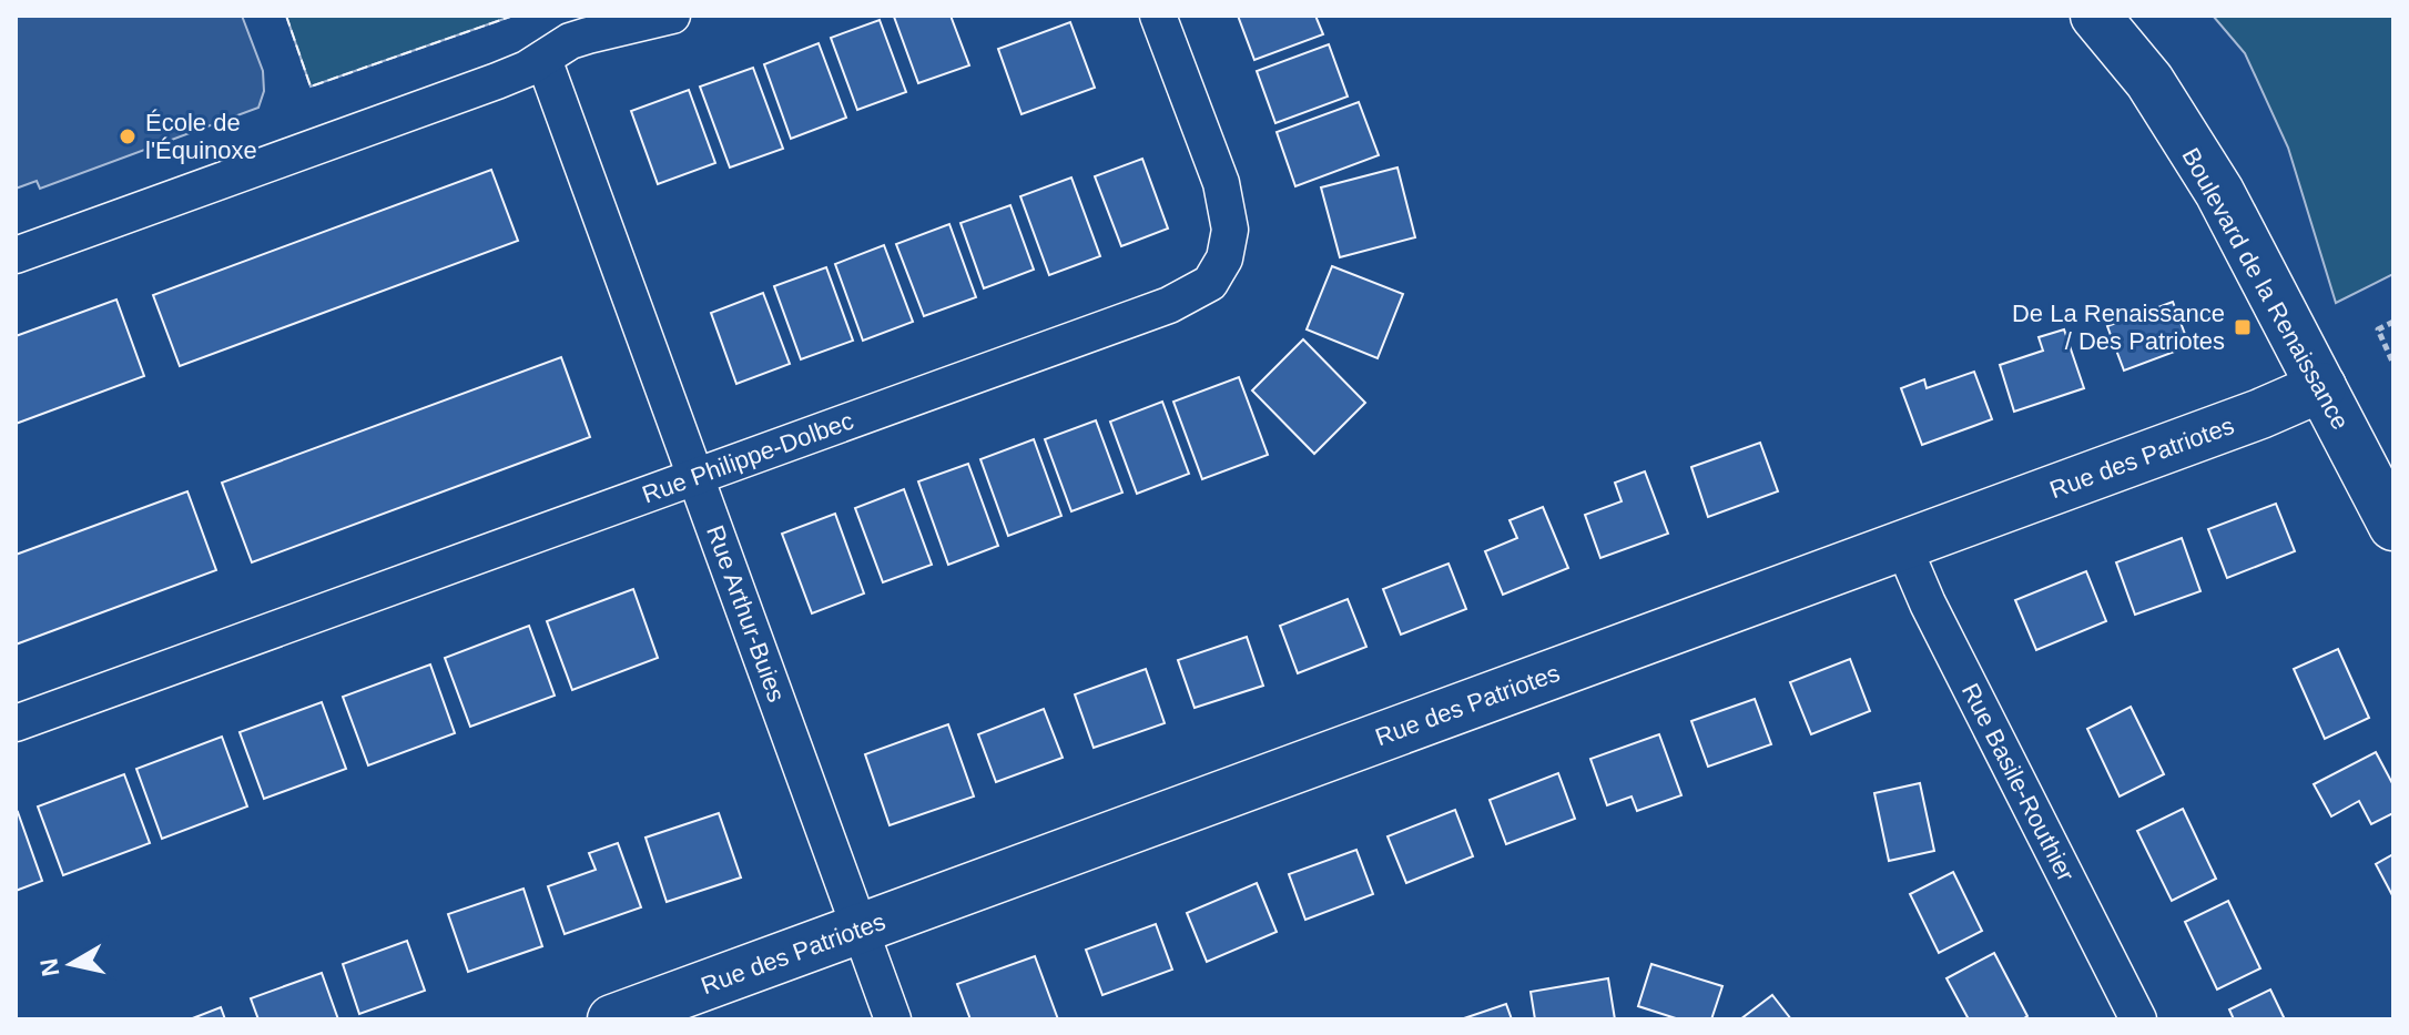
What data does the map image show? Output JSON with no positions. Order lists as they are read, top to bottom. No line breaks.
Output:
{"streets":{"street":["Boulevard de la Renaissance","Rue Philippe-Dolbec","Rue des Patriotes","Rue Arthur-Buies","Rue Basile-Routhier"]},"crossings":[["Boulevard de la Renaissance","Rue des Patriotes"],["Rue Philippe-Dolbec","Rue Arthur-Buies"],["Rue des Patriotes","Rue Arthur-Buies"],["Rue des Patriotes","Rue Basile-Routhier"]],"places":{"other":["École de l'Équinoxe"],"transit":["De La Renaissance / Des Patriotes"]},"north":"left"}
